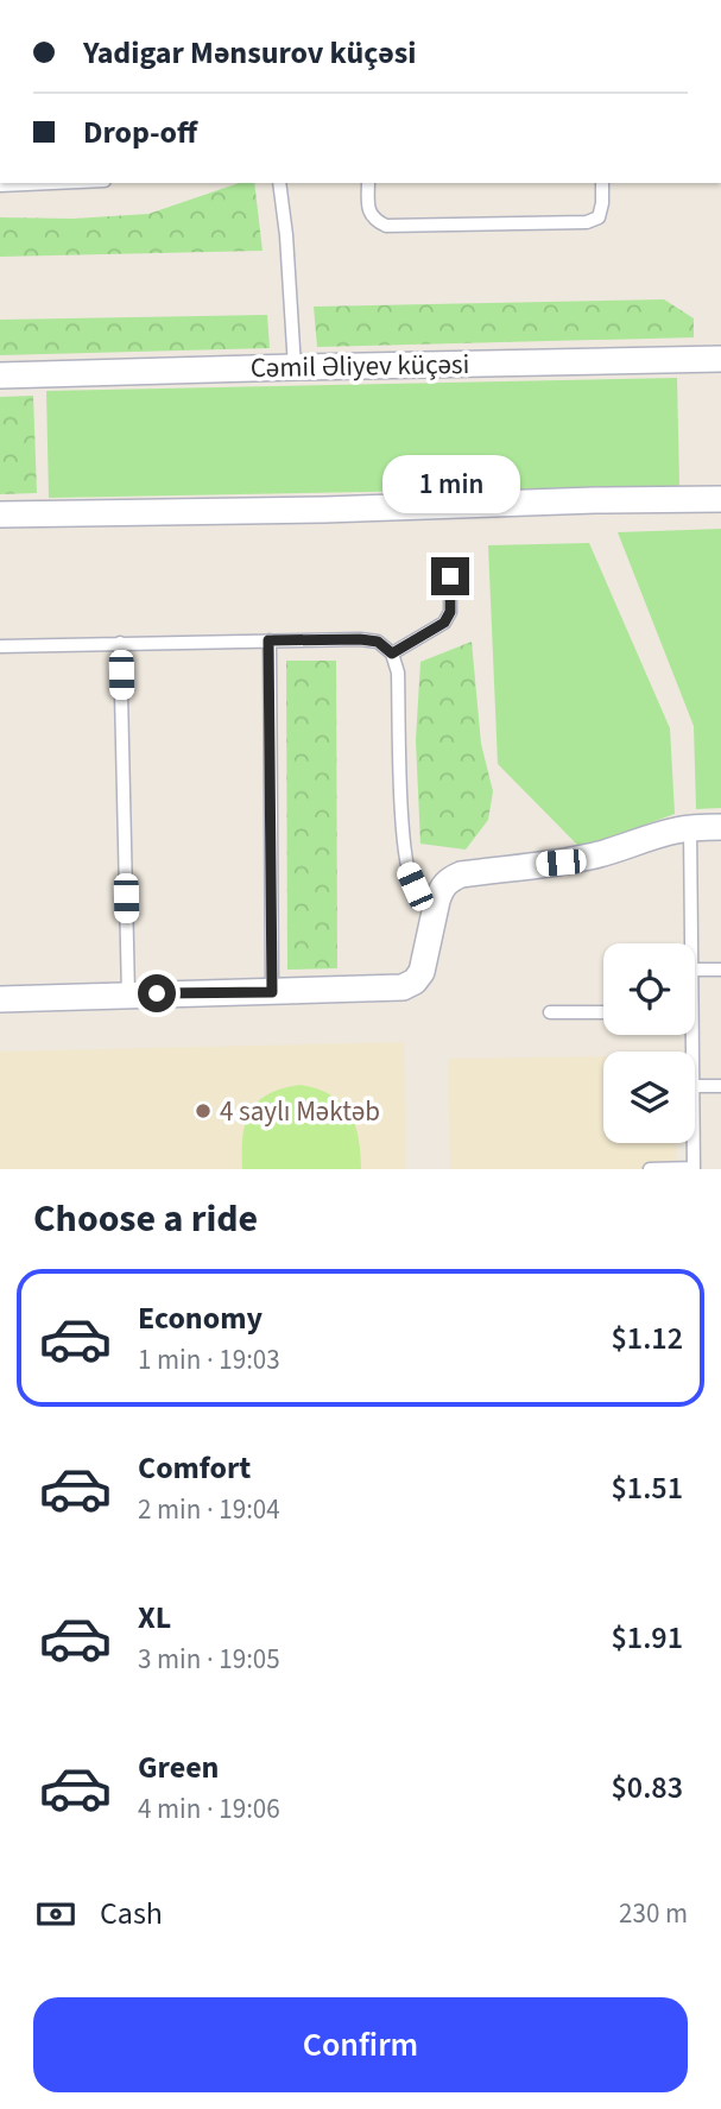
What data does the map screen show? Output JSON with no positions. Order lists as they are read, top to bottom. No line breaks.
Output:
{"streets":{"street":["Cəmil Əliyev küçəsi"]},"places":["4 saylı Məktəb"],"page":{"banner":["Yadigar Mənsurov küçəsi","Drop-off"],"bubble":"1 min","heading":"Choose a ride","list":[{"name":"Economy","note":"1 min · 19:03","value":"$1.12"},{"name":"Comfort","note":"2 min · 19:04","value":"$1.51"},{"name":"XL","note":"3 min · 19:05","value":"$1.91"},{"name":"Green","note":"4 min · 19:06","value":"$0.83"}],"pay":["Cash","230 m"],"buttons":"Confirm"}}
